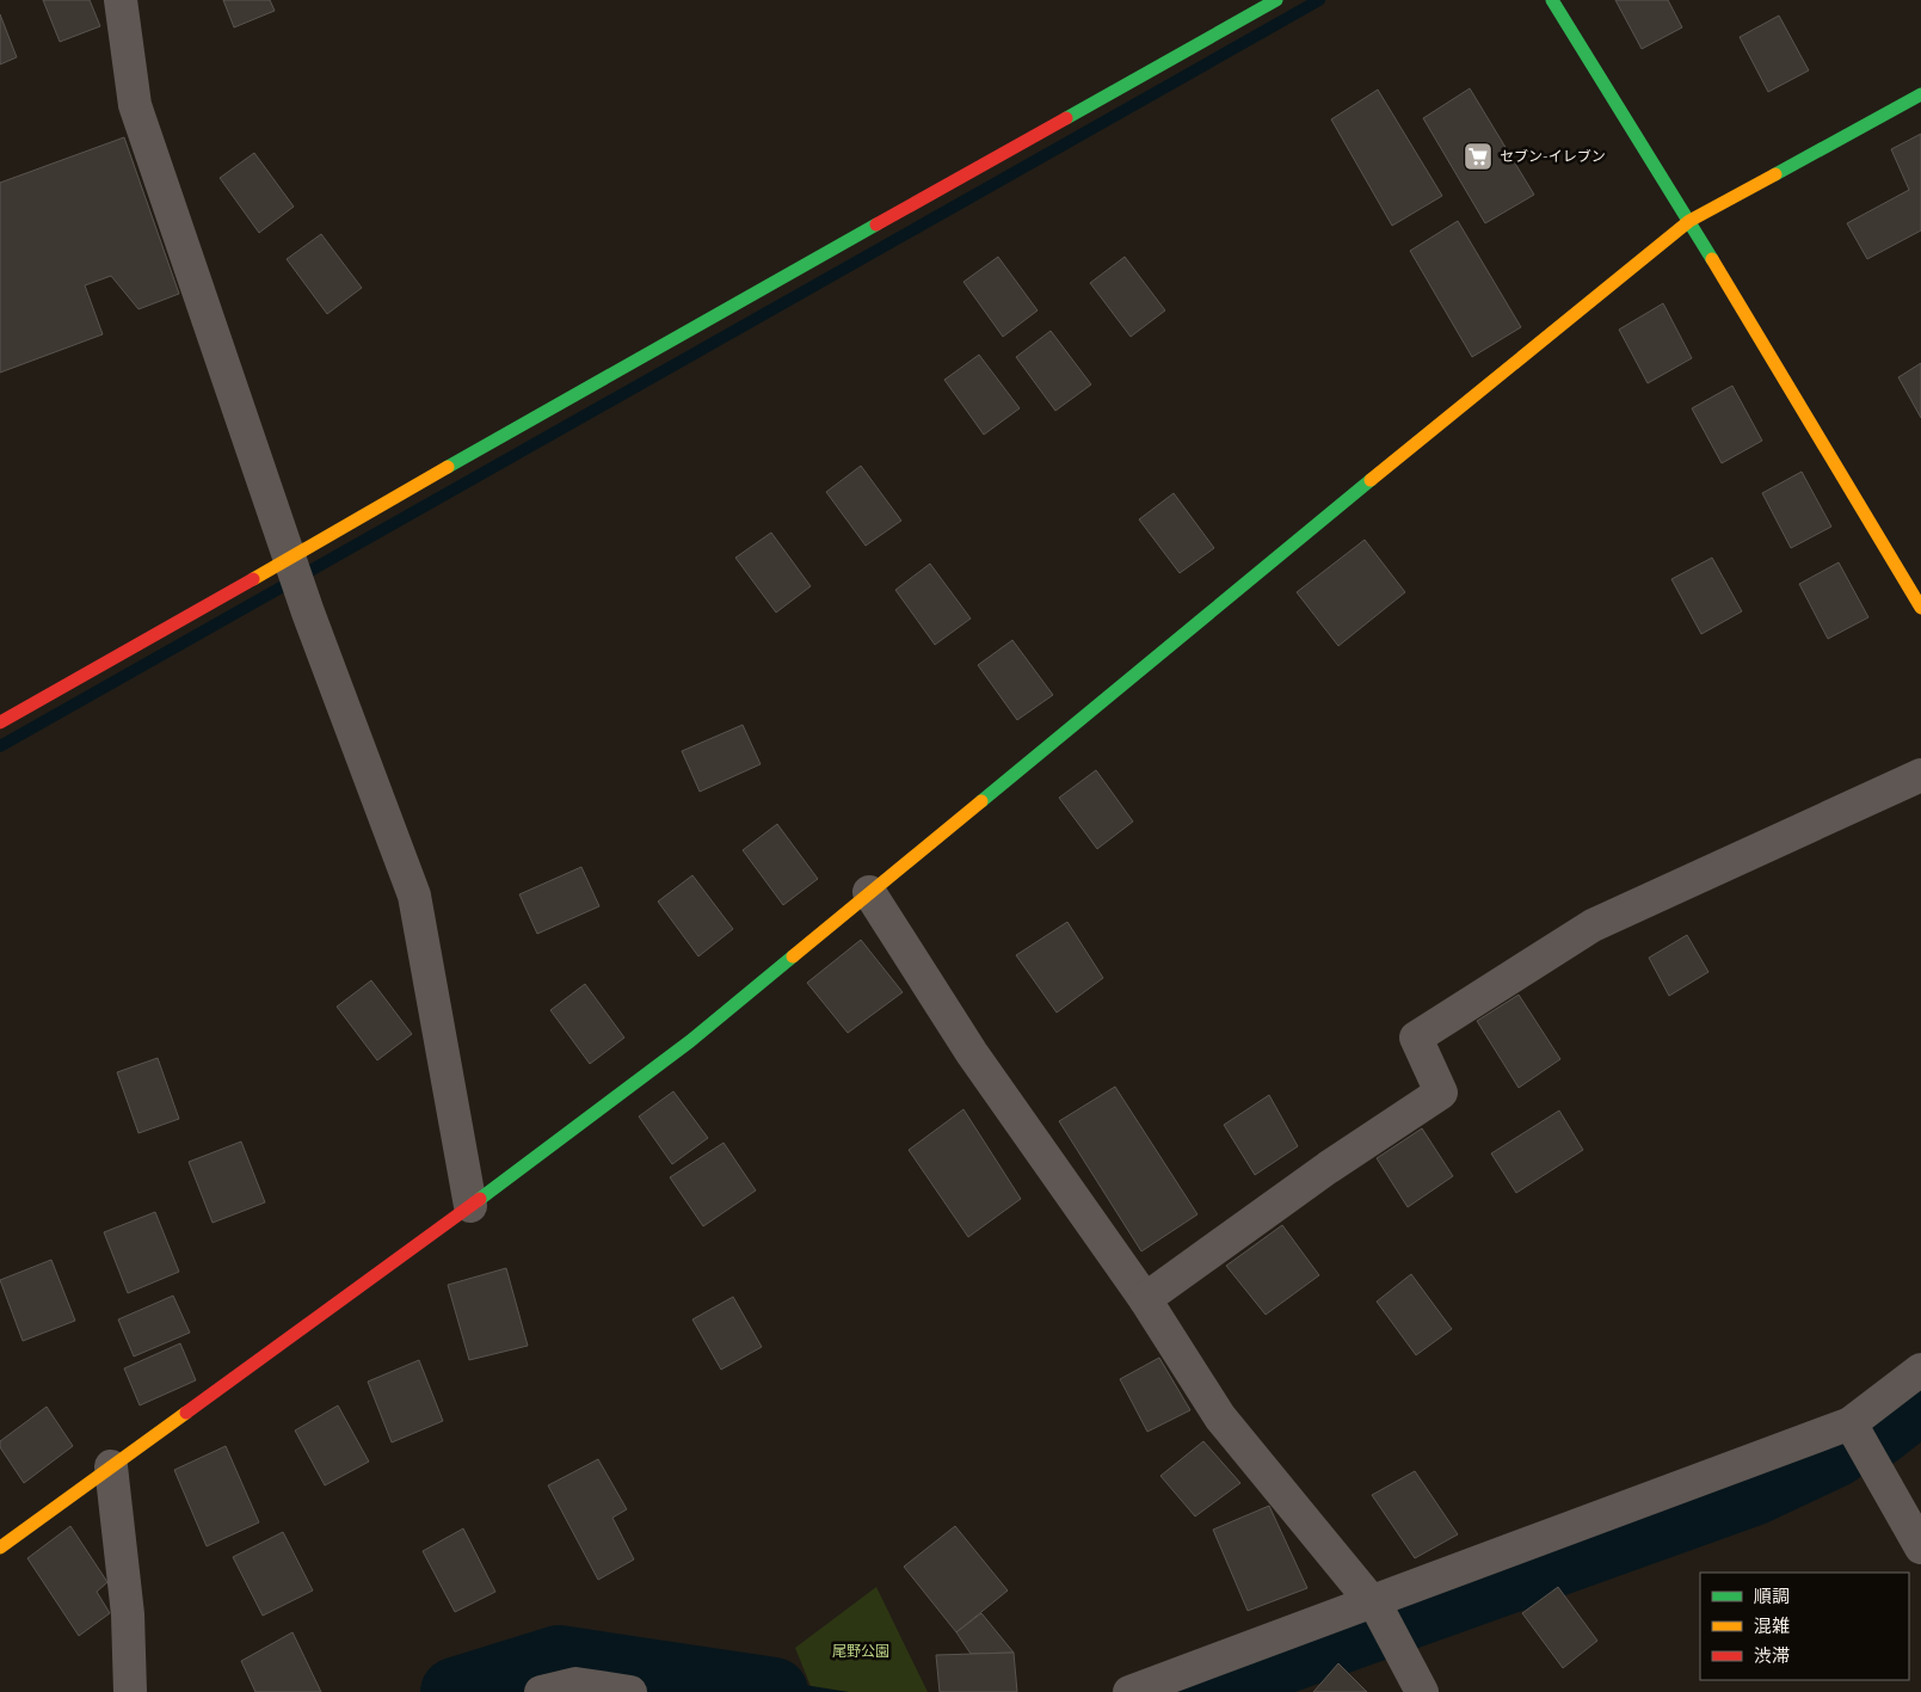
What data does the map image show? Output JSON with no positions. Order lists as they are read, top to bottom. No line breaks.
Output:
{"parks":["尾野公園"],"places":{"supermarket":["セブン-イレブン"]},"legend":["順調","混雑","渋滞"]}
